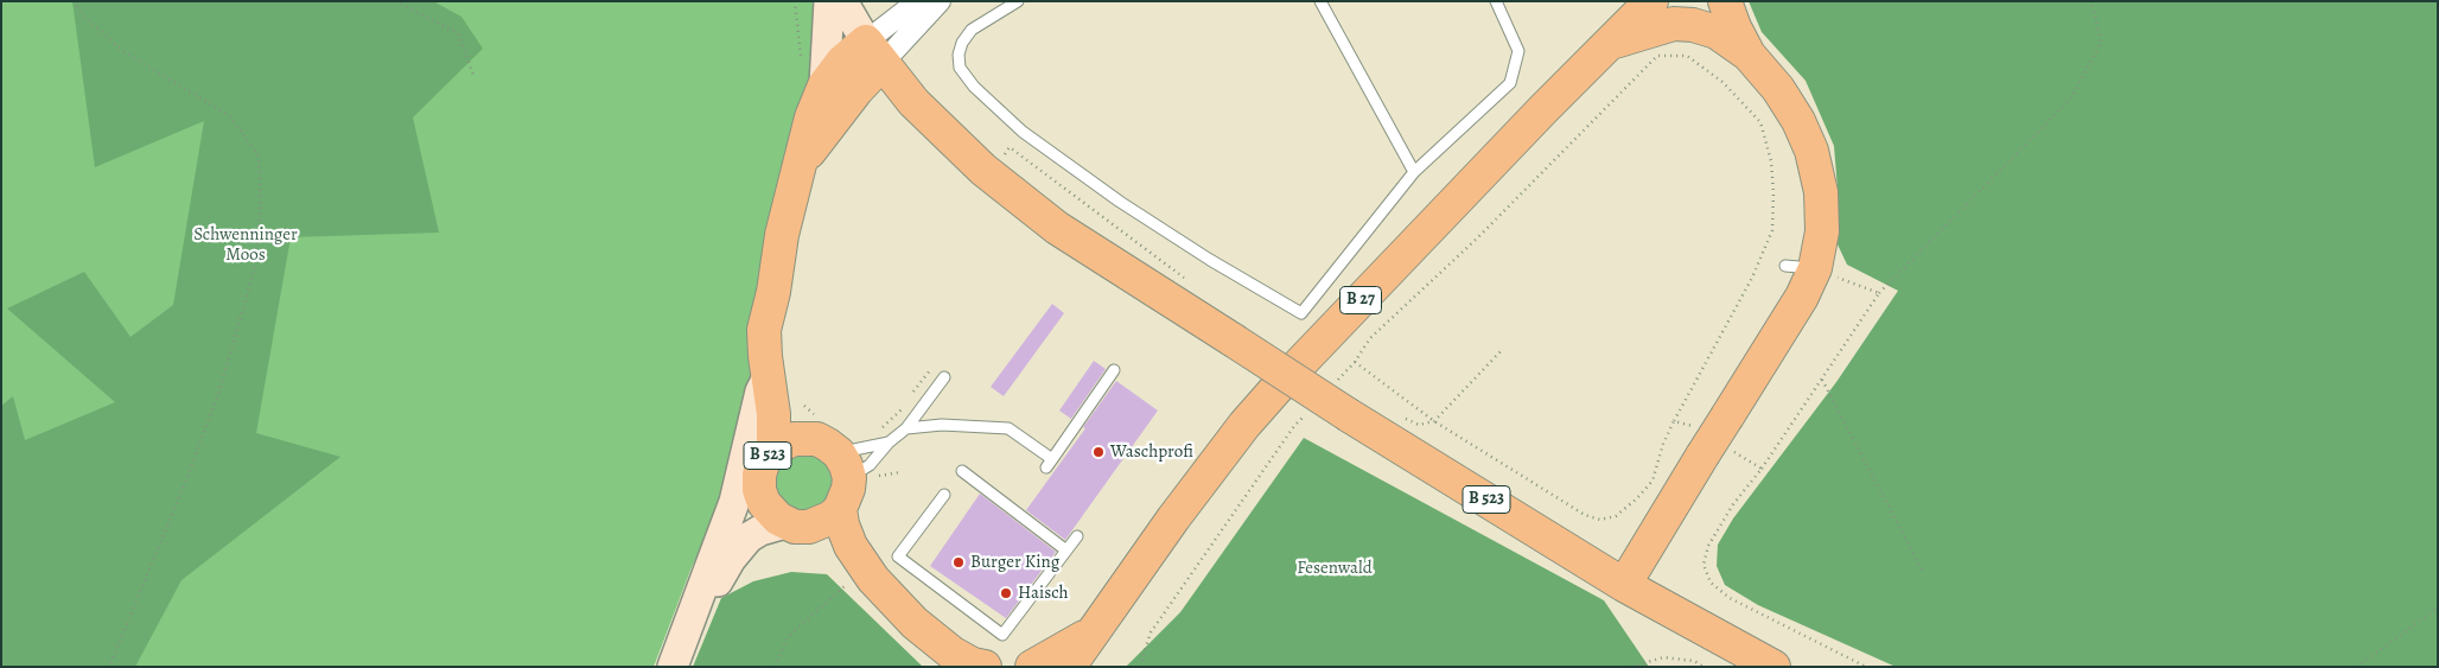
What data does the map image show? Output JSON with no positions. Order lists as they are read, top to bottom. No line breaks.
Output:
{"streets":{"main road":["B 27","B 523"]},"parks":["Schwenninger Moos","Fesenwald"],"places":["Waschprofi","Burger King","Haisch"]}
